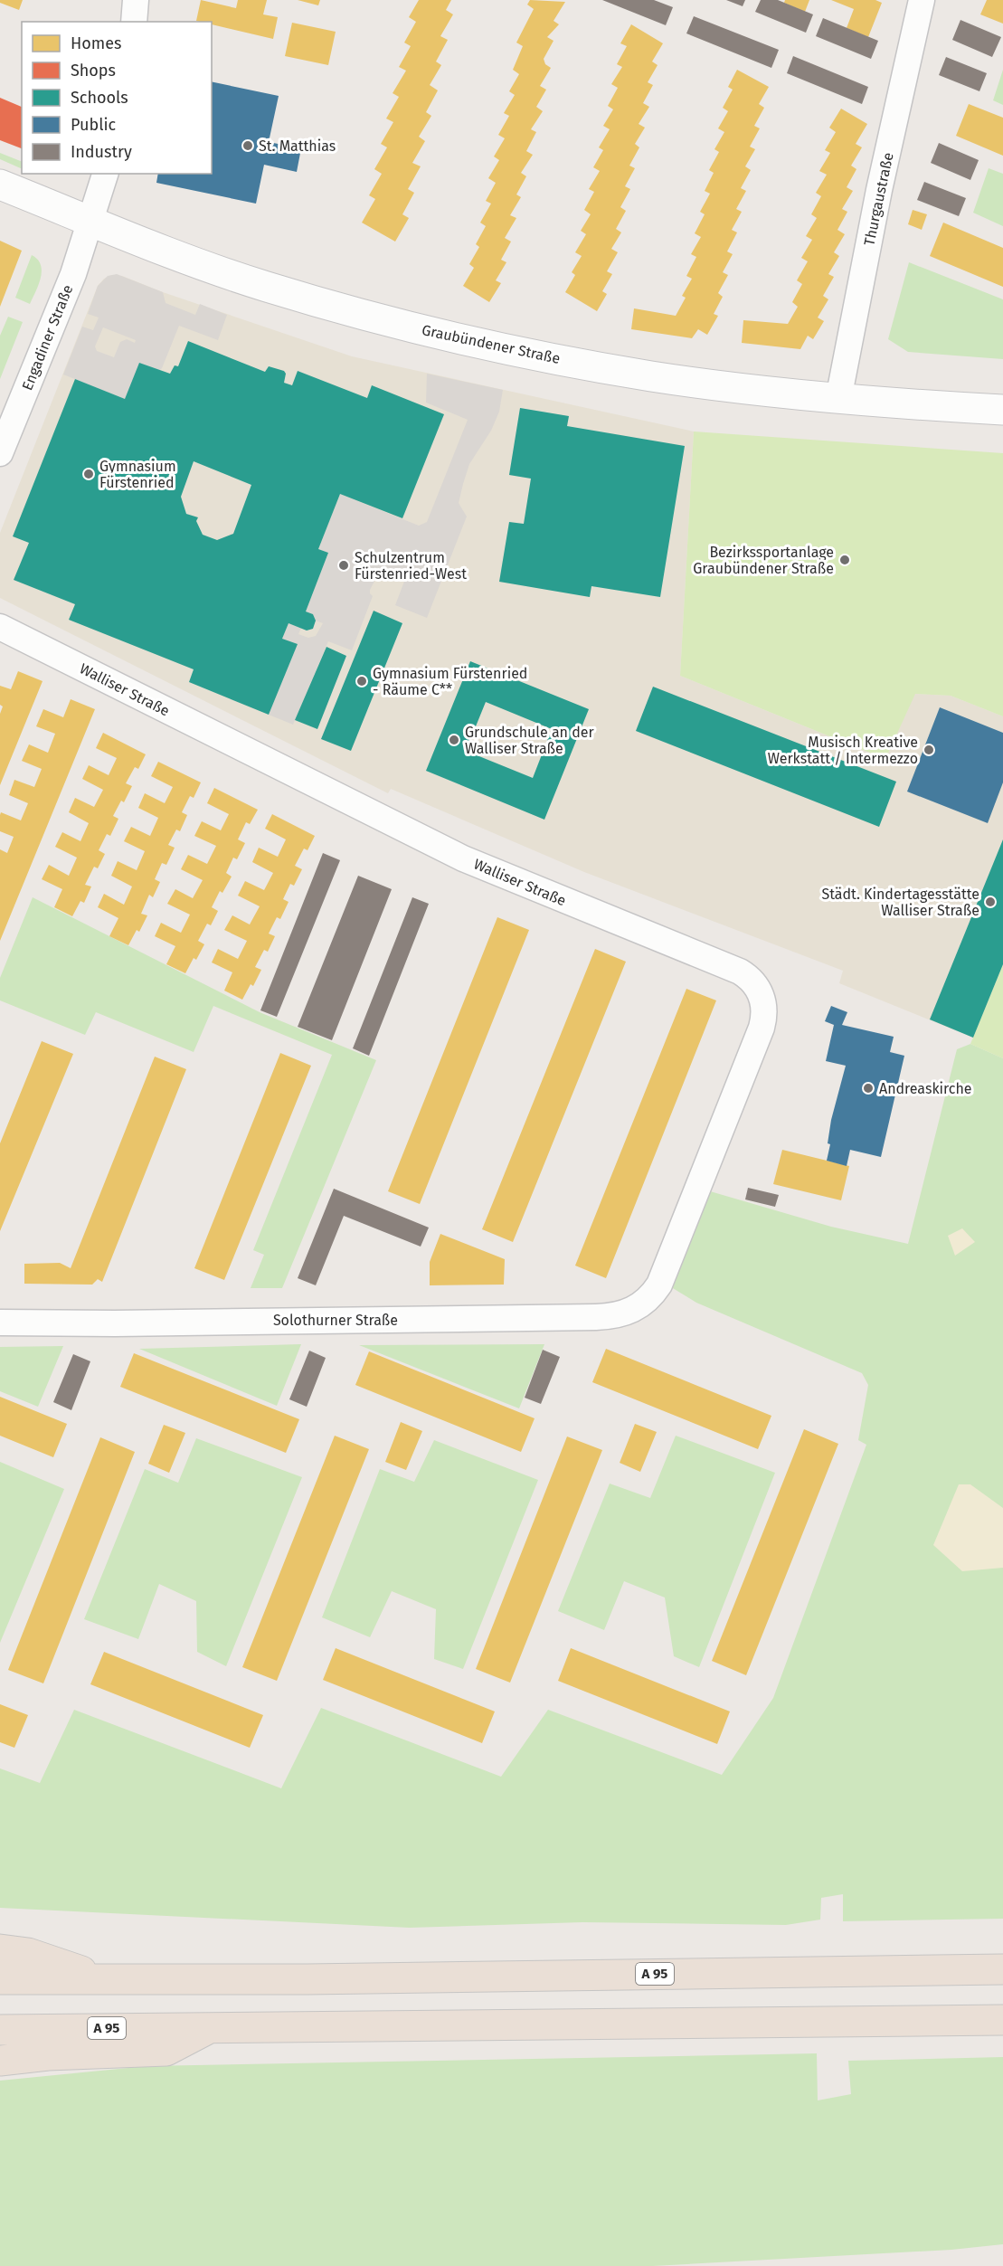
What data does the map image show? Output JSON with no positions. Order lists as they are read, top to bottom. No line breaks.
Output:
{"streets":{"highway":["A 95"],"street":["Thurgaustraße","Engadiner Straße","Graubündener Straße","Walliser Straße","Solothurner Straße"]},"crossings":[["Thurgaustraße","Graubündener Straße"],["Engadiner Straße","Graubündener Straße"],["Walliser Straße","Solothurner Straße"]],"places":["St. Matthias","Gymnasium Fürstenried","Bezirkssportanlage Graubündener Straße","Schulzentrum Fürstenried-West","Gymnasium Fürstenried - Räume C**","Grundschule an der Walliser Straße","Musisch Kreative Werkstatt / Intermezzo","Städt. Kindertagesstätte Walliser Straße","Andreaskirche"],"legend":["Homes","Shops","Schools","Public","Industry"]}
